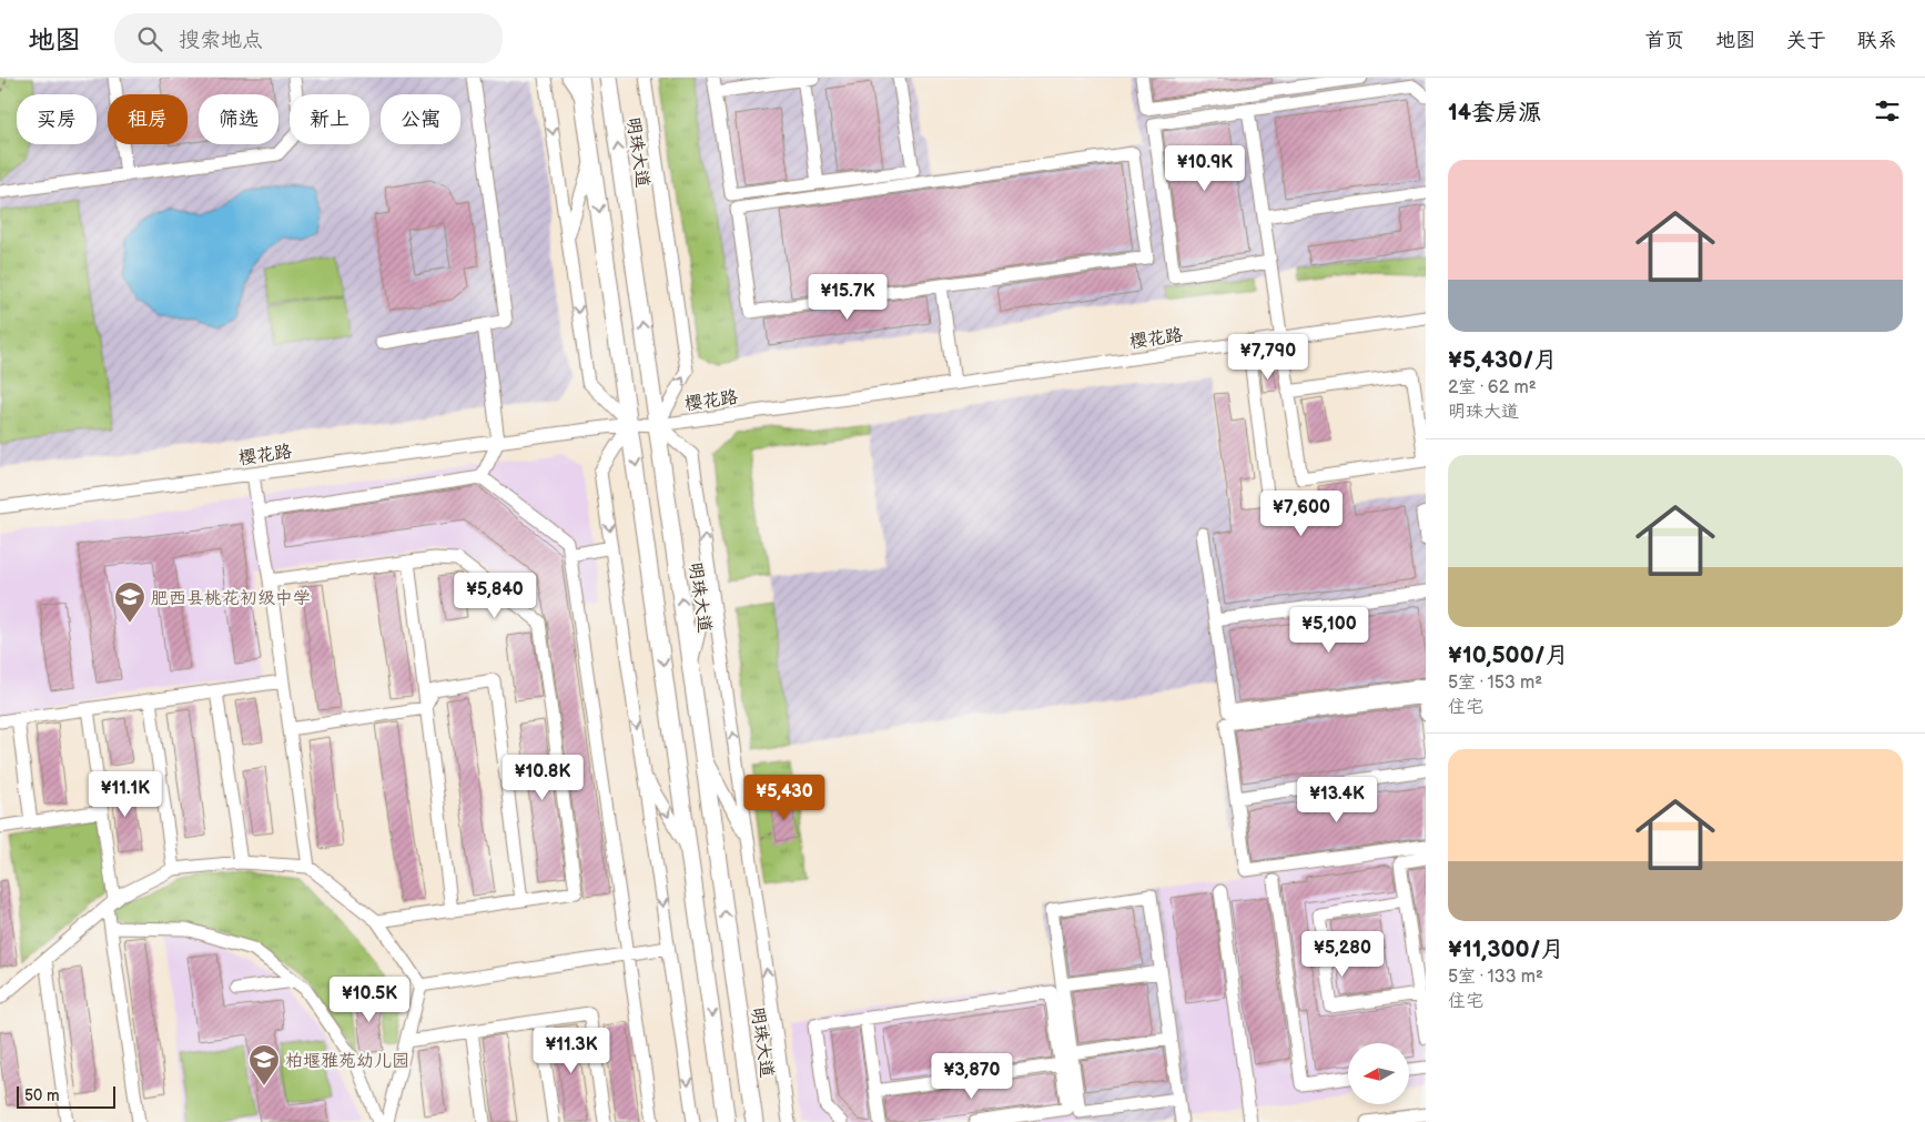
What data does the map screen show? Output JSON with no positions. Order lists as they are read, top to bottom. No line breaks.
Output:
{"streets":{"main road":["明珠大道"],"street":["樱花路"]},"crossings":[["明珠大道","樱花路"]],"places":{"school or university":["肥西县桃花初级中学","柏堰雅苑幼儿园"]},"scale_bar":"50 m","north":"left","page":{"header":"地图","search":"搜索地点","nav":["首页","地图","关于","联系"],"heading":"14套房源","chip":["买房","租房","筛选","新上","公寓"],"list":[{"name":"¥5,430/月","note":"2室 · 62 m² · 明珠大道"},{"name":"¥10,500/月","note":"5室 · 153 m² · 住宅"},{"name":"¥11,300/月","note":"5室 · 133 m² · 住宅"}],"price":["¥10.9K","¥15.7K","¥7,790","¥7,600","¥5,840","¥5,100","¥10.8K","¥11.1K","¥5,430","¥13.4K","¥5,280","¥10.5K","¥11.3K","¥3,870"],"scale":"50 m"}}
